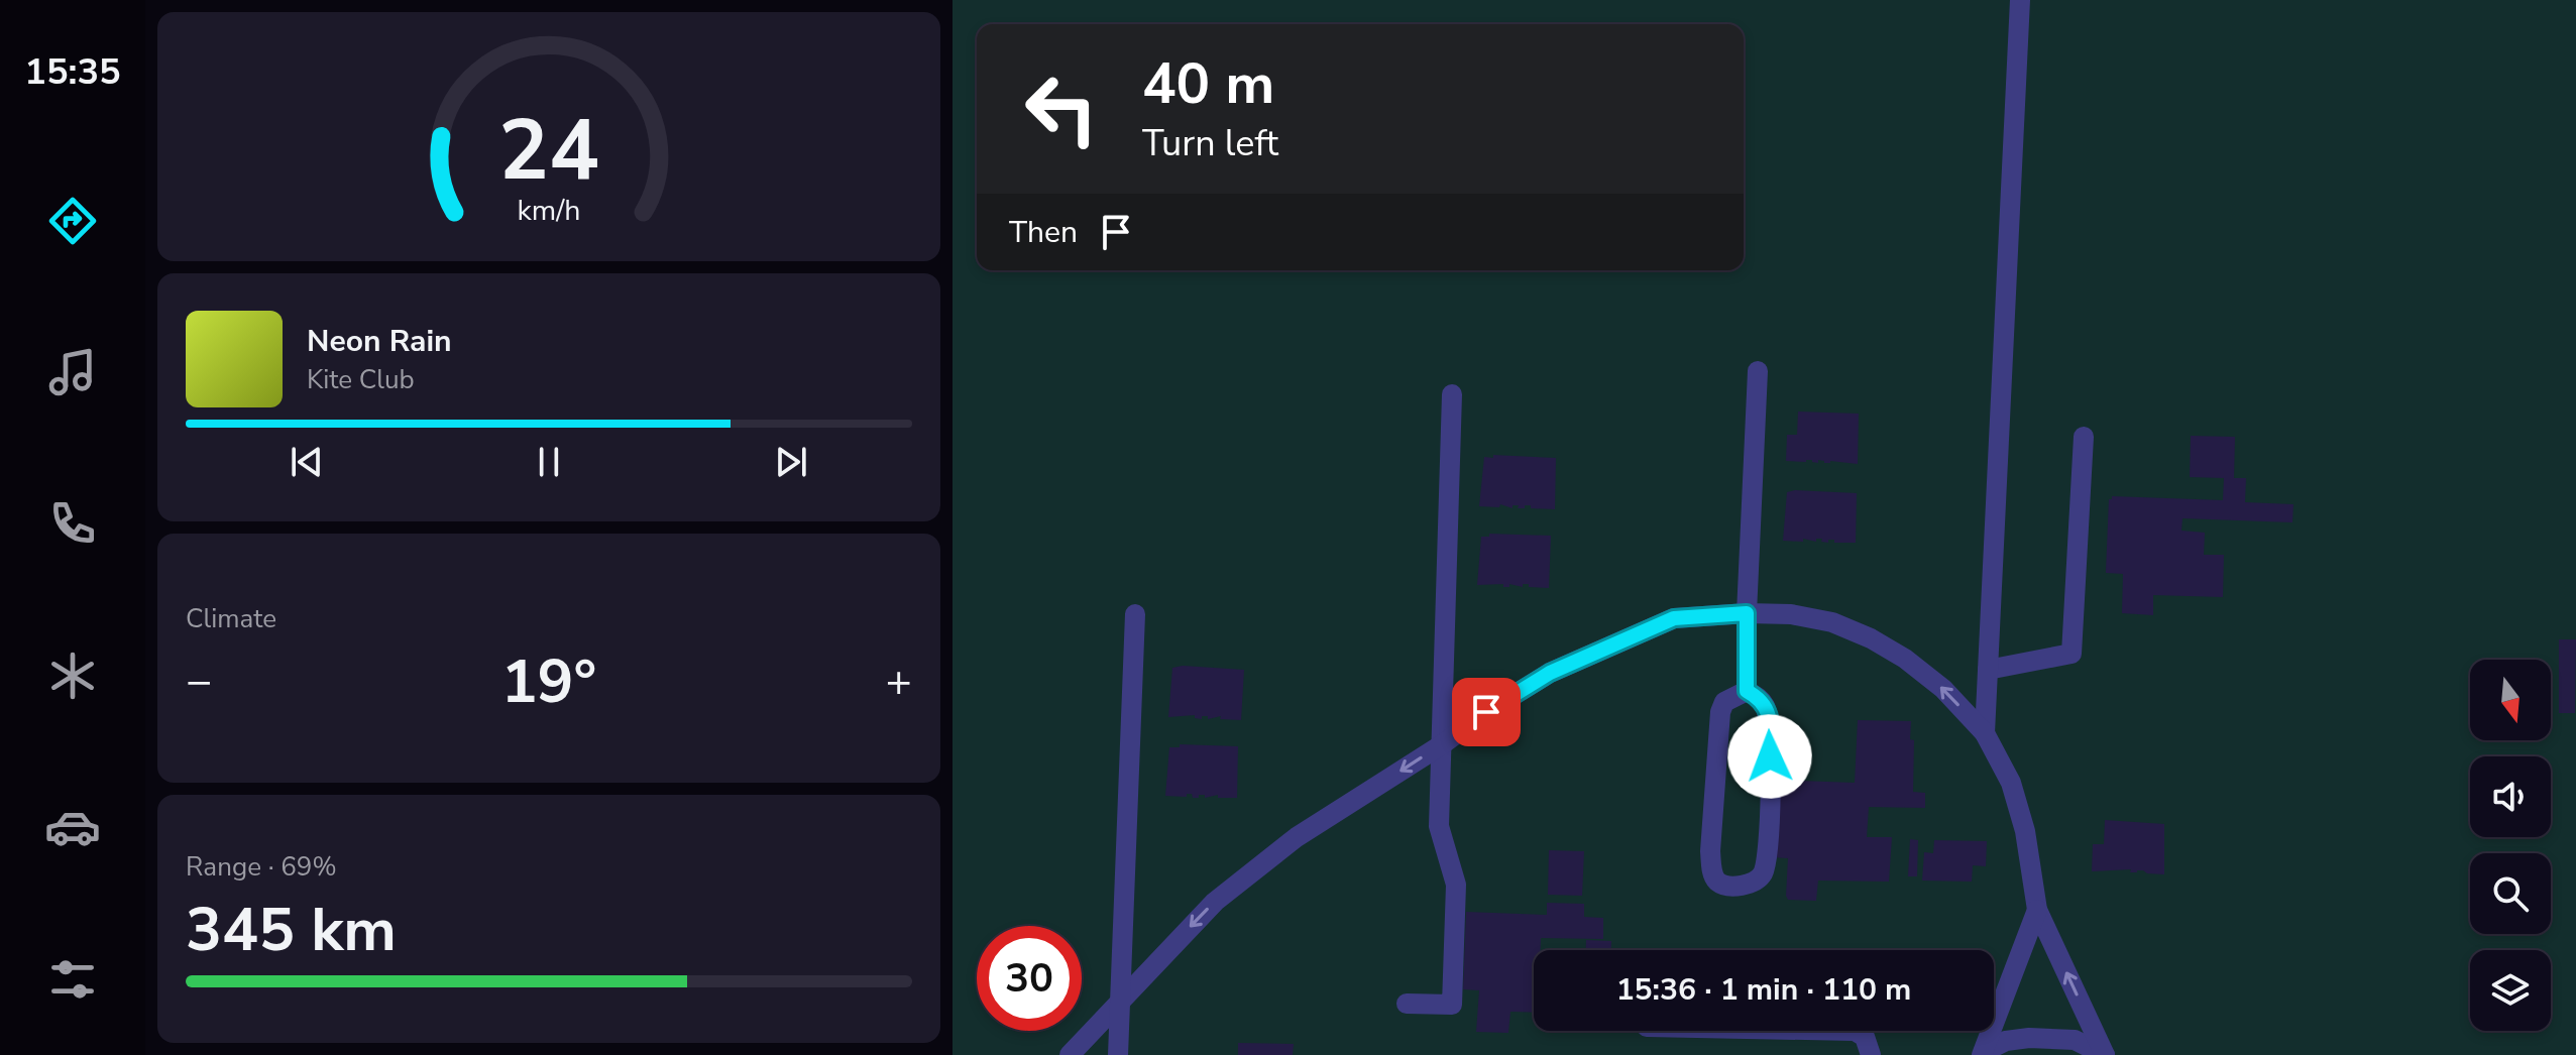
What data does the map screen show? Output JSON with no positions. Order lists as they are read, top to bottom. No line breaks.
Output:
{"north":"bottom","page":{"tabs":"15:35","turn":["40 m","Turn left"],"then":"Then","song":["Neon Rain","Kite Club"],"tile":["Climate",["Range · 69%","345 km"]],"heat":["−","19°","+"],"limit":"30","trip":"15:36 · 1 min · 110 m","gauge":["24","km/h"]}}
